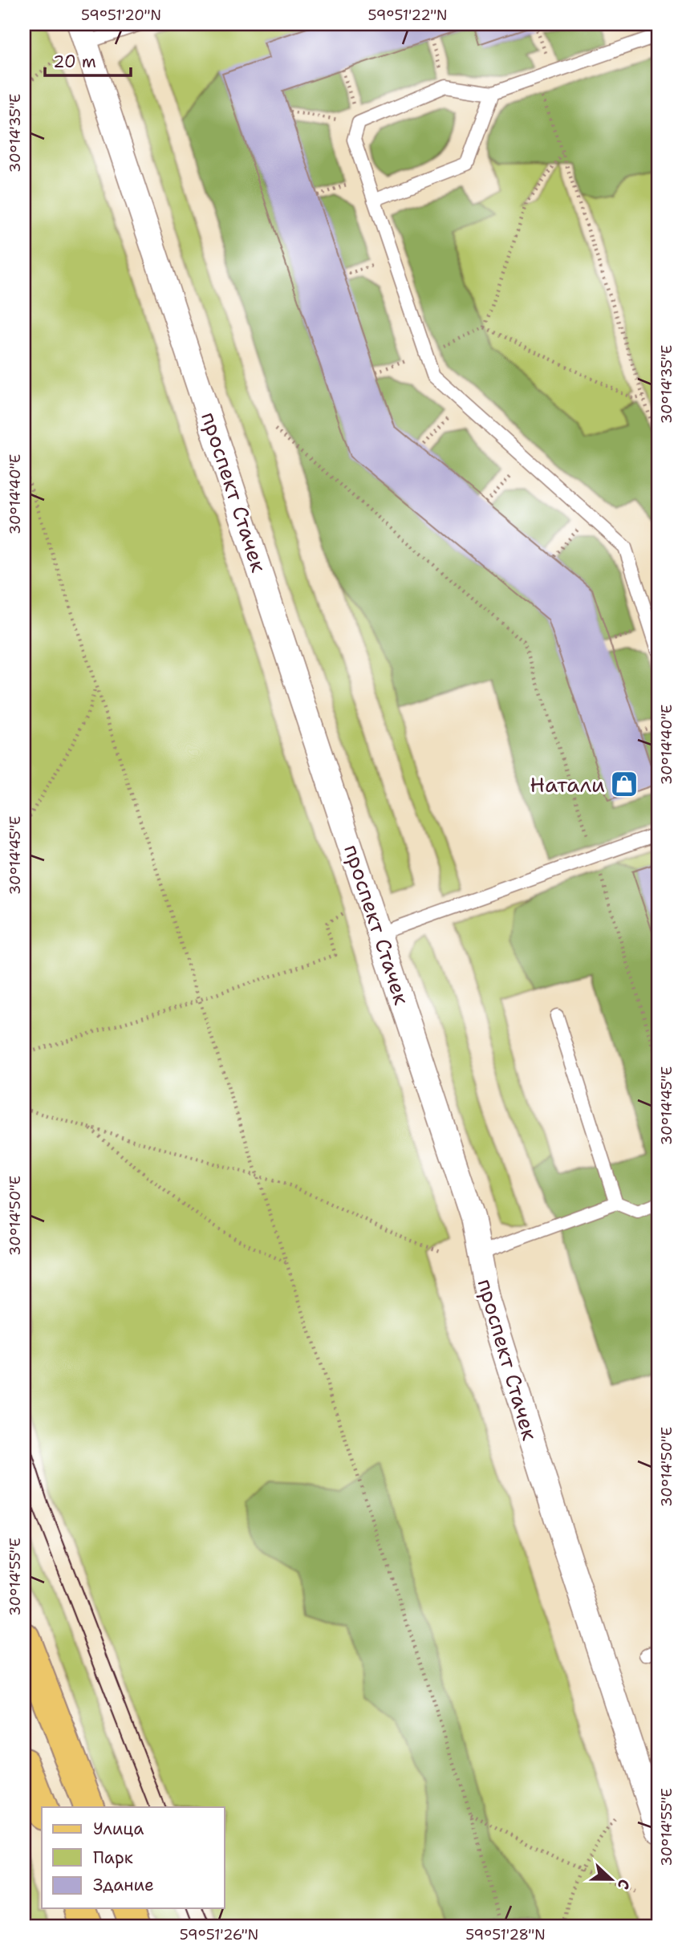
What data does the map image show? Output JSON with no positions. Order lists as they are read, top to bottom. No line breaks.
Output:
{"streets":{"street":["проспект Стачек"]},"places":{"shop":["Натали"]},"legend":["Улица","Парк","Здание"],"scale_bar":"20 m","north":"right","coordinates":["59°51'20\"N","59°51'22\"N","30°14'35\"E","30°14'40\"E","30°14'45\"E","30°14'50\"E","30°14'55\"E","59°51'26\"N","59°51'28\"N"]}
